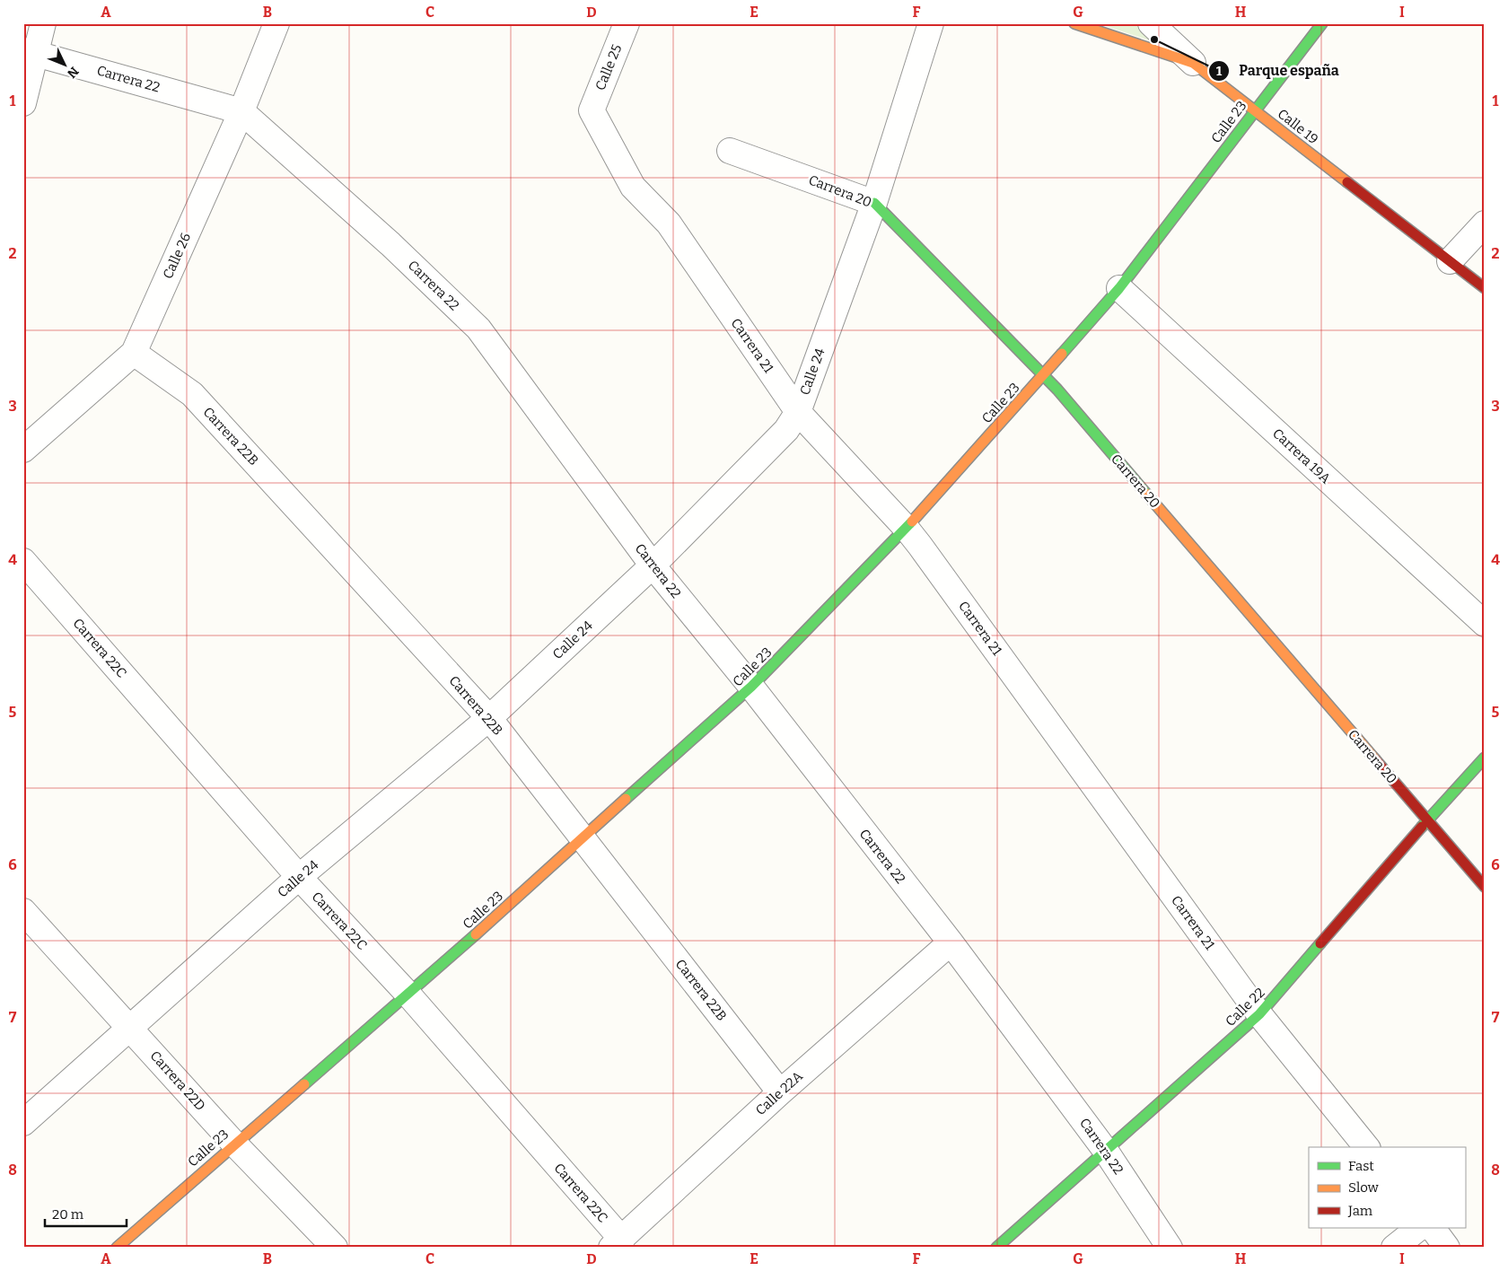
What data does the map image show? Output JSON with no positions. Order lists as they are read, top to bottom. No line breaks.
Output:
{"streets":{"street":["Calle 25","Carrera 22","Calle 23","Calle 19","Carrera 20","Calle 26","Carrera 21","Calle 24","Carrera 22B","Carrera 19A","Carrera 22C","Calle 22","Carrera 22D","Calle 22A"]},"crossings":[["Calle 25","Carrera 21"],["Carrera 22","Calle 23"],["Carrera 22","Calle 26"],["Carrera 22","Calle 24"],["Carrera 22","Calle 22"],["Carrera 22","Calle 22A"],["Calle 23","Calle 19"],["Calle 23","Carrera 20"],["Calle 23","Carrera 21"],["Calle 23","Carrera 22B"],["Calle 23","Carrera 19A"],["Calle 23","Carrera 22C"],["Calle 23","Carrera 22D"],["Carrera 20","Calle 24"],["Carrera 20","Calle 22"],["Calle 26","Carrera 22B"],["Carrera 21","Calle 24"],["Carrera 21","Calle 22"],["Calle 24","Carrera 22B"],["Calle 24","Carrera 22C"],["Calle 24","Carrera 22D"],["Carrera 22B","Calle 22A"],["Carrera 22C","Calle 22A"]],"places":["Parque españa"],"legend":["Fast","Slow","Jam"],"scale_bar":"20 m","north":"bottom right","grid":{"columns":["A","B","C","D","E","F","G","H","I"],"rows":["1","2","3","4","5","6","7","8"]}}
